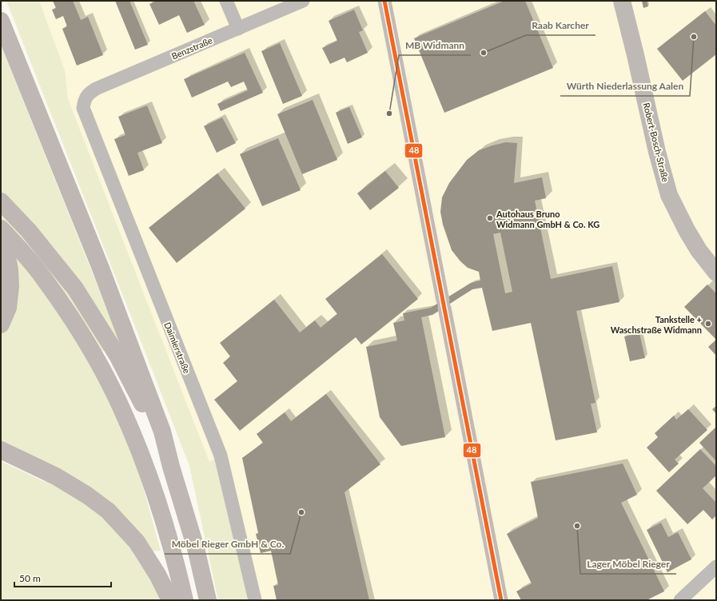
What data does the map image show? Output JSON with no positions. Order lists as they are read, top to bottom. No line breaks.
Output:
{"streets":{"street":["Benzstraße","Robert-Bosch-Straße","Daimlerstraße"]},"crossings":[["Benzstraße","Daimlerstraße"]],"places":["Würth Niederlassung Aalen","Raab Karcher","MB Widmann","Autohaus Bruno Widmann GmbH & Co. KG","Tankstelle + Waschstraße Widmann","Möbel Rieger GmbH & Co.","Lager Möbel Rieger"],"lines":["transit line 48"],"scale_bar":"50 m"}
